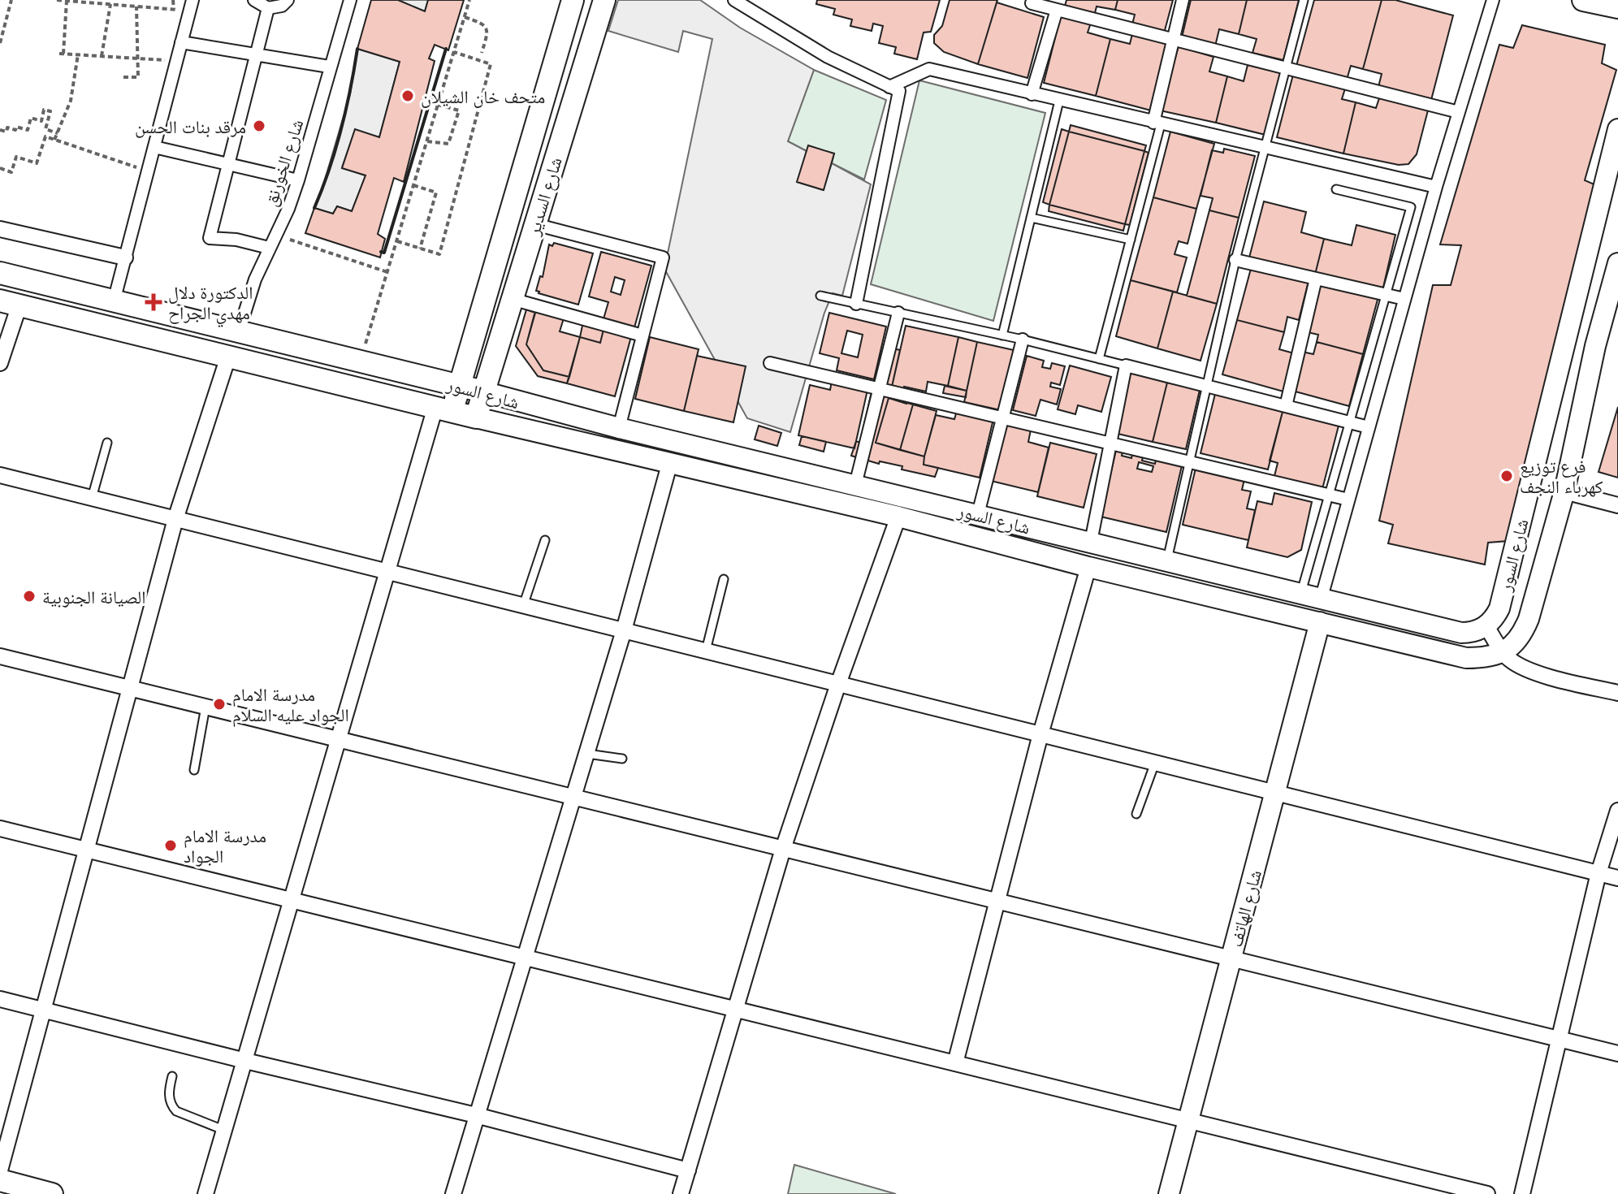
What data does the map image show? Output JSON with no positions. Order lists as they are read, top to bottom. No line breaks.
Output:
{"streets":{"main road":["شارع السدير","شارع السور"],"street":["شارع الخورنق","شارع الهاتف"]},"crossings":[["شارع الخورنق","شارع السور"],["شارع السدير","شارع السور"],["شارع السور","شارع الهاتف"]],"places":{"other":["متحف خان الشيلان","مرقد بنات الحسن","فرع توزيع كهرباء النجف","الصيانة الجنوبية","مدرسة الامام الجواد عليه السلام","مدرسة الامام الجواد"],"health":["الدكتورة دلال مهدي الجراح"]}}
